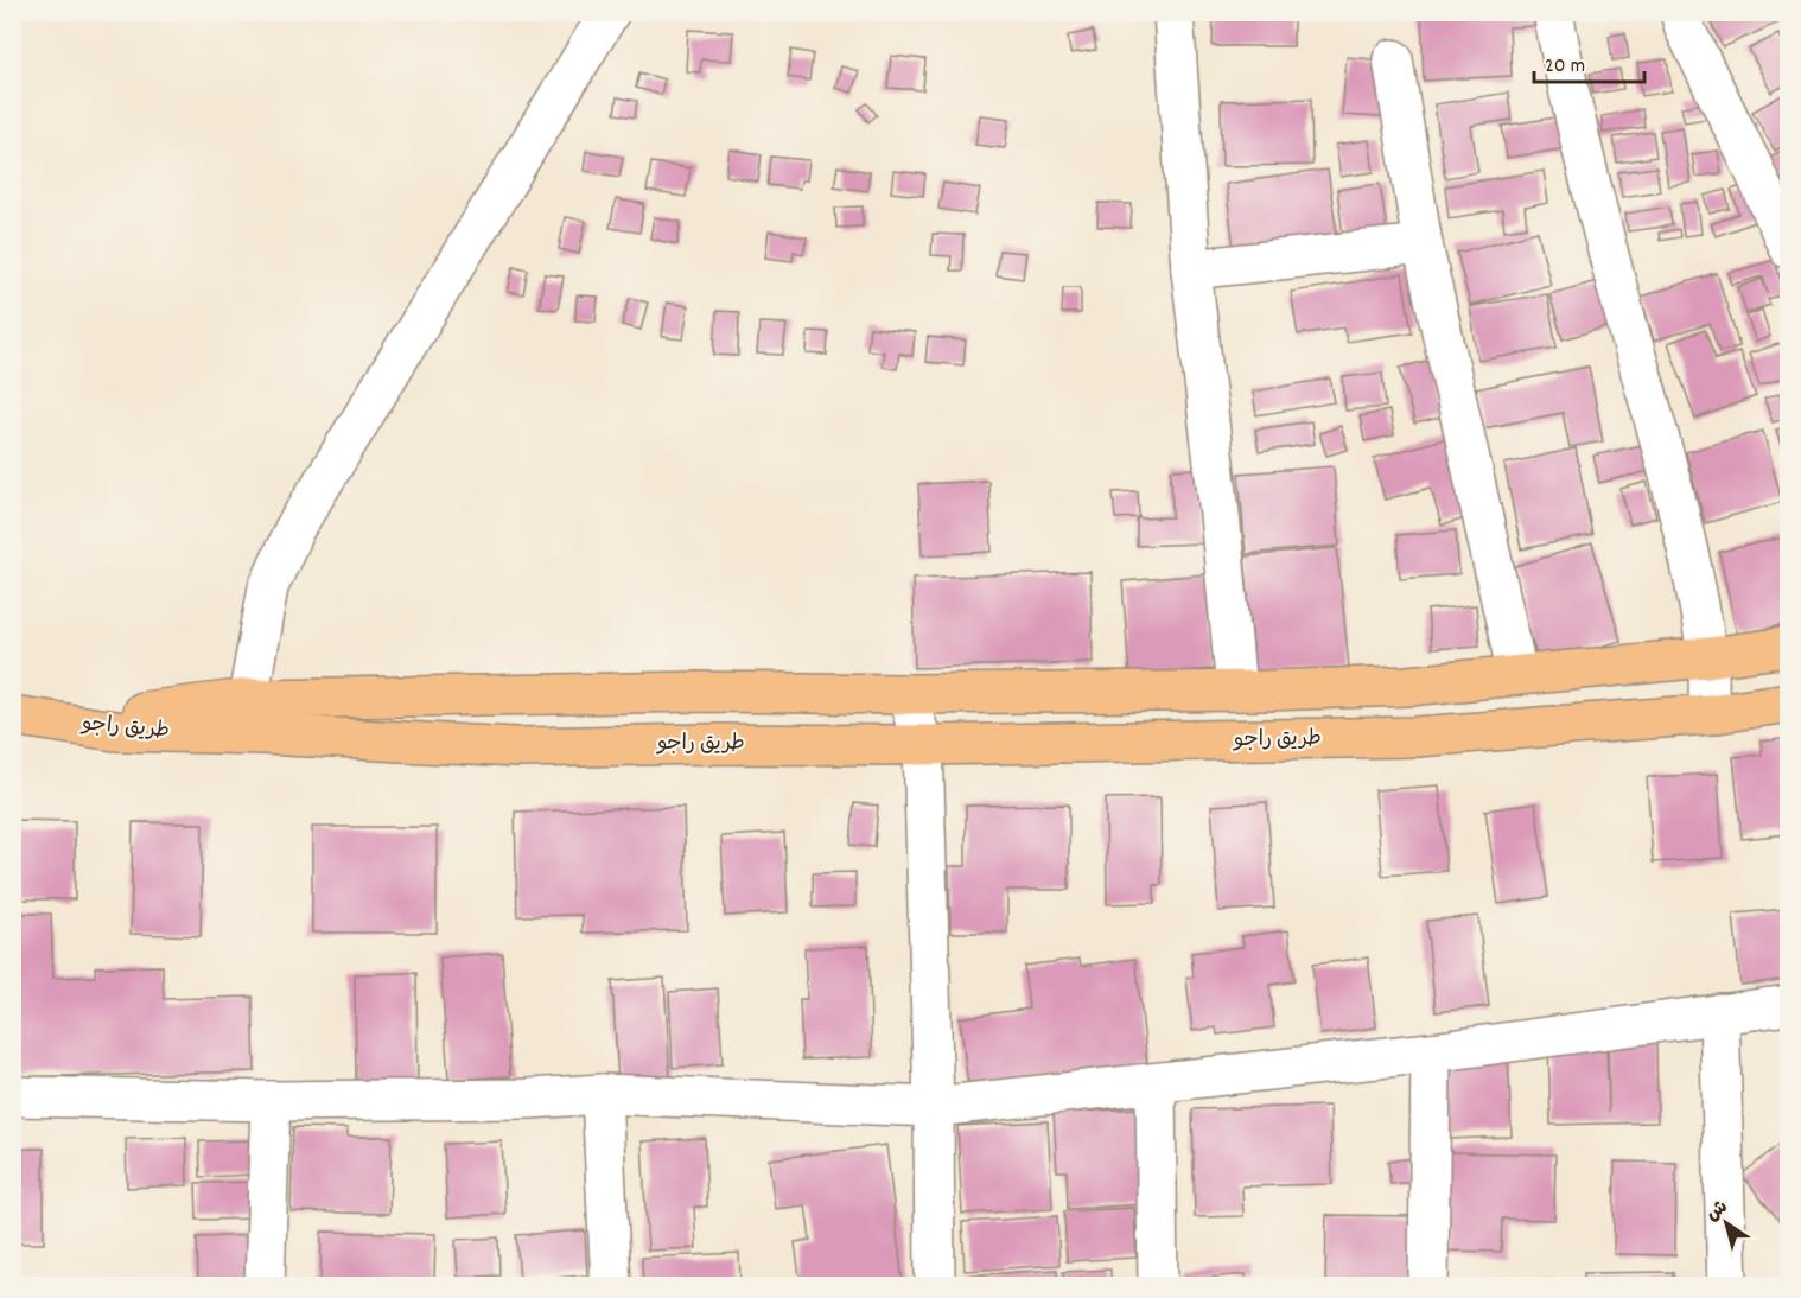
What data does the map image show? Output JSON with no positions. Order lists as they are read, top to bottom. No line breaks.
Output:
{"streets":{"main road":["طريق راجو"]},"scale_bar":"20 m","north":"top left"}
